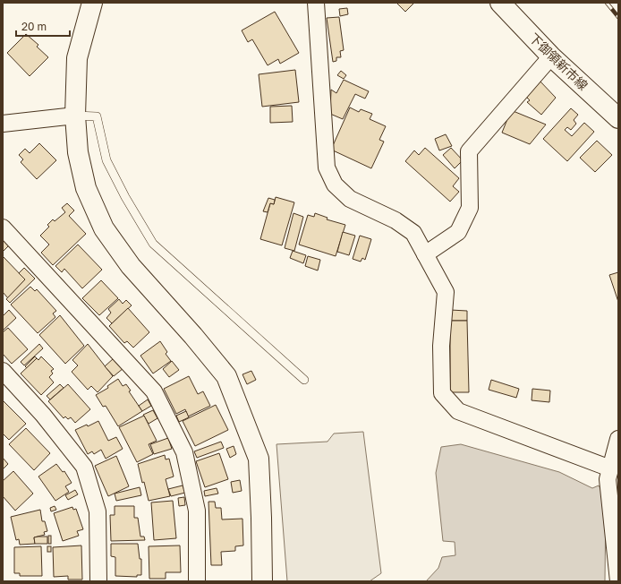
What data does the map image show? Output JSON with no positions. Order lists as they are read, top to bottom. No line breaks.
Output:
{"streets":{"street":["下御領新市線"]},"scale_bar":"20 m"}
